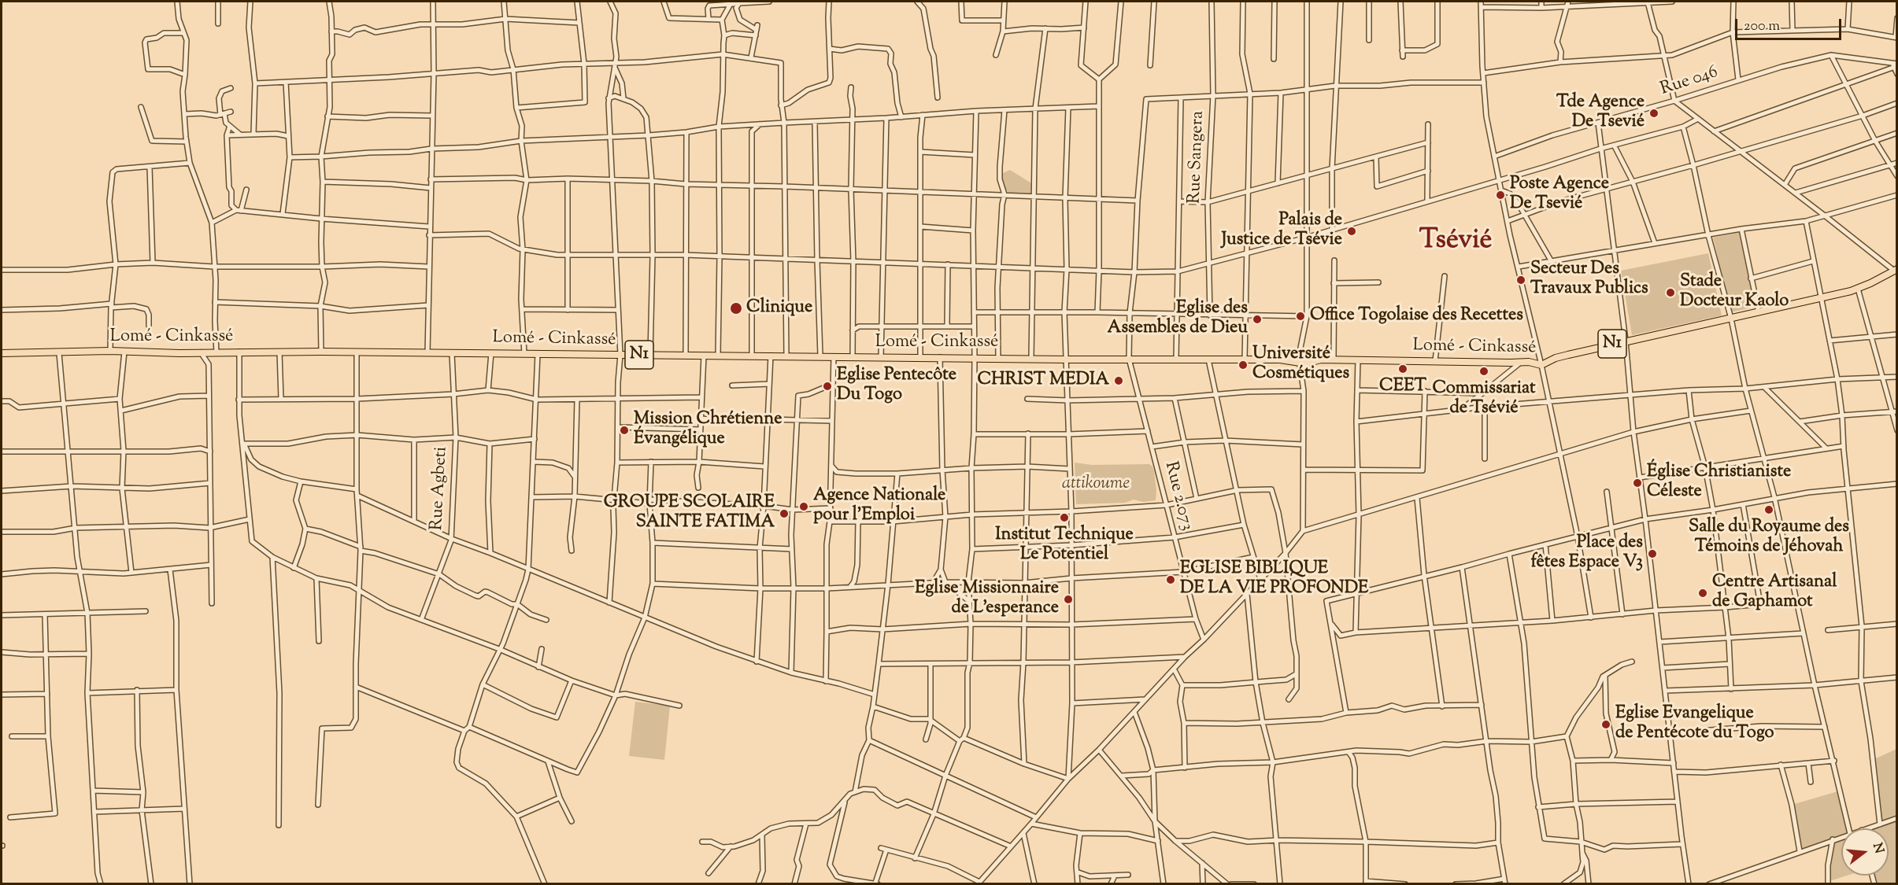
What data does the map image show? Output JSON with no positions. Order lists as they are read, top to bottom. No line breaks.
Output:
{"streets":{"highway":["Lomé - Cinkassé","N1"],"street":["Rue 046","Rue Sangera","Rue Agbeti","Rue 2.073"]},"crossings":[["Lomé - Cinkassé","Rue Agbeti"],["Lomé - Cinkassé","Rue 2.073"]],"districts":["Tsévié"],"parks":["attikoume"],"places":["Tde Agence De Tsevié","Poste Agence De Tsevié","Palais de Justice de Tsévie","Secteur Des Travaux Publics","Stade Docteur Kaolo","Clinique","Office Togolaise des Recettes","Eglise des Assembles de Dieu","Université Cosmétiques","CEET","Commissariat de Tsévié","CHRIST MEDIA","Eglise Pentecôte Du Togo","Mission Chrétienne Évangélique","Église Christianiste Céleste","Agence Nationale pour l'Emploi","Salle du Royaume des Témoins de Jéhovah","GROUPE SCOLAIRE SAINTE FATIMA","Institut Technique Le Potentiel","Place des fêtes Espace V3","EGLISE BIBLIQUE DE LA VIE PROFONDE","Centre Artisanal de Gaphamot","Eglise Missionnaire de L'esperance","Eglise Evangelique de Pentécote du Togo"],"scale_bar":"200 m","north":"right"}
